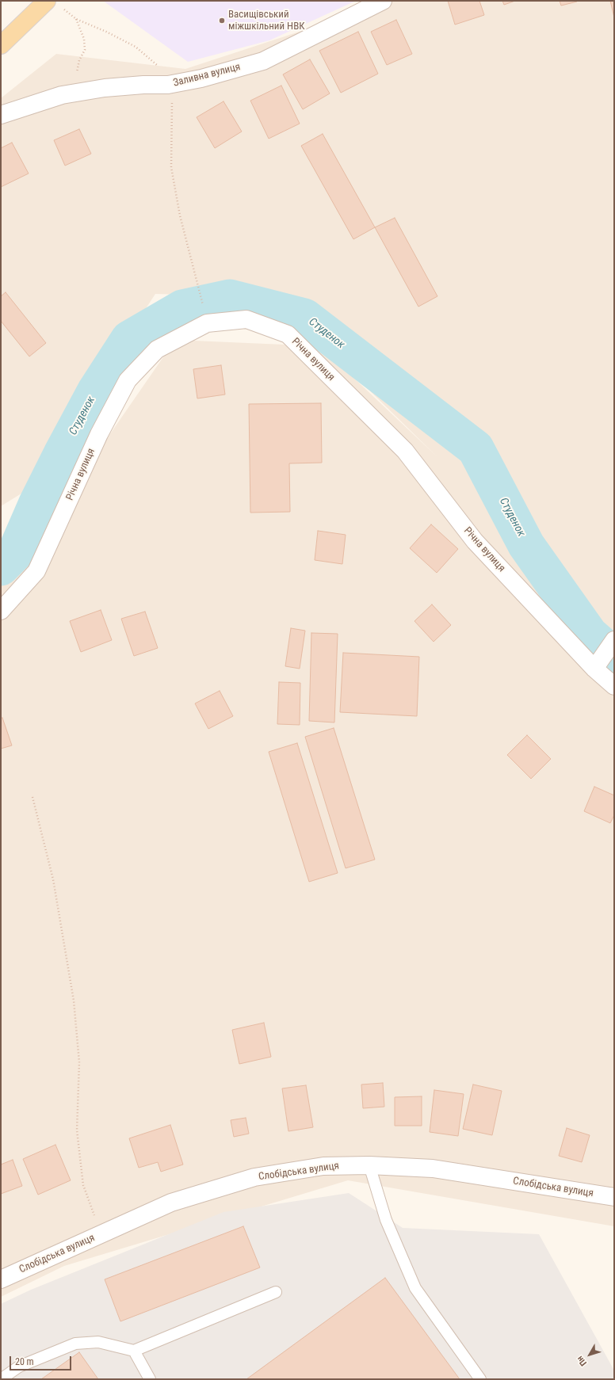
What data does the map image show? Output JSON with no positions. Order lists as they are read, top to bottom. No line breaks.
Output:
{"streets":{"street":["Заливна вулиця","Річна вулиця","Слобідська вулиця"]},"water":["Студенок"],"places":["Васищівський міжшкільний НВК"],"scale_bar":"20 m","north":"bottom left"}
